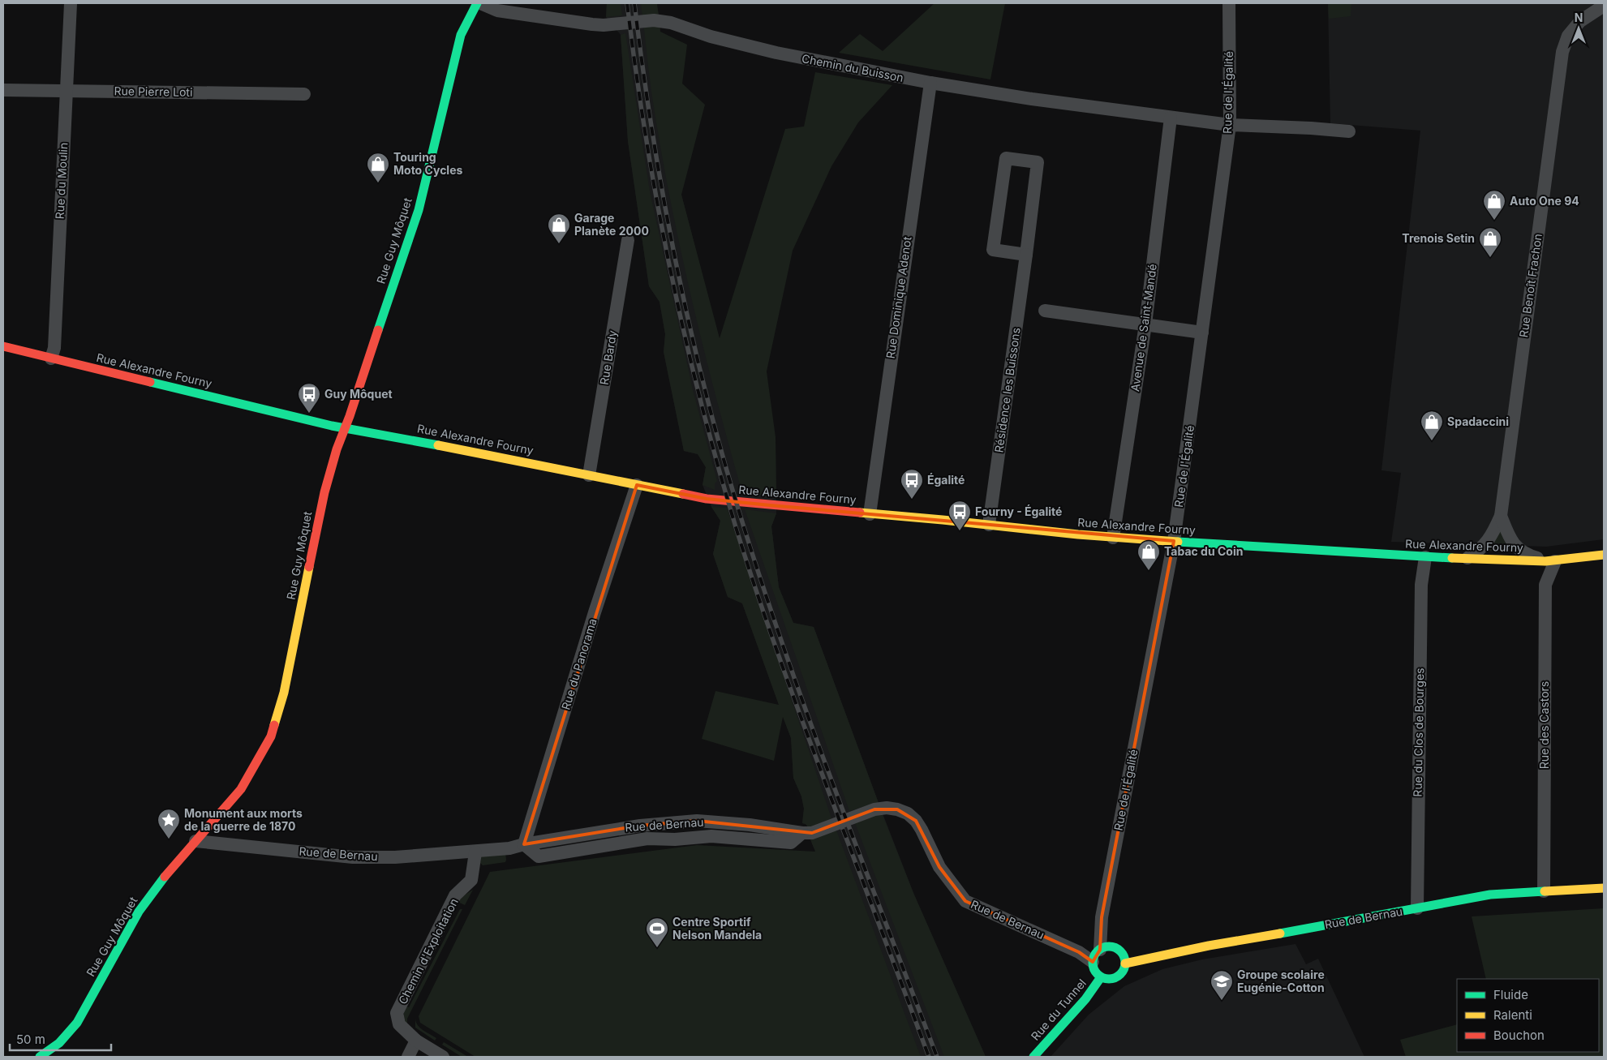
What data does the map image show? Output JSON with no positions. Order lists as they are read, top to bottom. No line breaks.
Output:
{"streets":{"street":["Chemin du Buisson","Rue Pierre Loti","Rue de l'Égalité","Rue du Moulin","Rue Guy Môquet","Rue Benoît Frachon","Rue Dominique Adenot","Avenue de Saint-Mandé","Rue Bardy","Rue Alexandre Fourny","Résidence les Buissons","Rue du Panorama","Rue des Castors","Rue du Clos de Bourges","Rue de Bernau","Chemin d'Exploitation","Rue du Tunnel"]},"crossings":[["Chemin du Buisson","Rue de l'Égalité"],["Chemin du Buisson","Rue Guy Môquet"],["Chemin du Buisson","Rue Dominique Adenot"],["Chemin du Buisson","Avenue de Saint-Mandé"],["Rue Pierre Loti","Rue du Moulin"],["Rue de l'Égalité","Rue Alexandre Fourny"],["Rue de l'Égalité","Rue de Bernau"],["Rue de l'Égalité","Rue du Tunnel"],["Rue du Moulin","Rue Alexandre Fourny"],["Rue Guy Môquet","Rue Alexandre Fourny"],["Rue Guy Môquet","Rue de Bernau"],["Rue Benoît Frachon","Rue Alexandre Fourny"],["Rue Benoît Frachon","Rue des Castors"],["Rue Dominique Adenot","Rue Alexandre Fourny"],["Avenue de Saint-Mandé","Rue Alexandre Fourny"],["Rue Bardy","Rue Alexandre Fourny"],["Rue Alexandre Fourny","Résidence les Buissons"],["Rue Alexandre Fourny","Rue du Panorama"],["Rue Alexandre Fourny","Rue des Castors"],["Rue Alexandre Fourny","Rue du Clos de Bourges"],["Rue du Panorama","Rue de Bernau"],["Rue des Castors","Rue de Bernau"],["Rue du Clos de Bourges","Rue de Bernau"],["Rue de Bernau","Chemin d'Exploitation"],["Rue de Bernau","Rue du Tunnel"]],"places":{"shop":["Touring Moto Cycles","Auto One 94","Garage Planète 2000","Trenois Setin","Spadaccini","Tabac du Coin"],"bus stop":["Guy Môquet","Égalité","Fourny - Égalité"],"place":["Monument aux morts de la guerre de 1870"],"sports":["Centre Sportif Nelson Mandela"],"school or university":["Groupe scolaire Eugénie-Cotton"]},"legend":["Fluide","Ralenti","Bouchon"],"scale_bar":"50 m","north":"top"}
